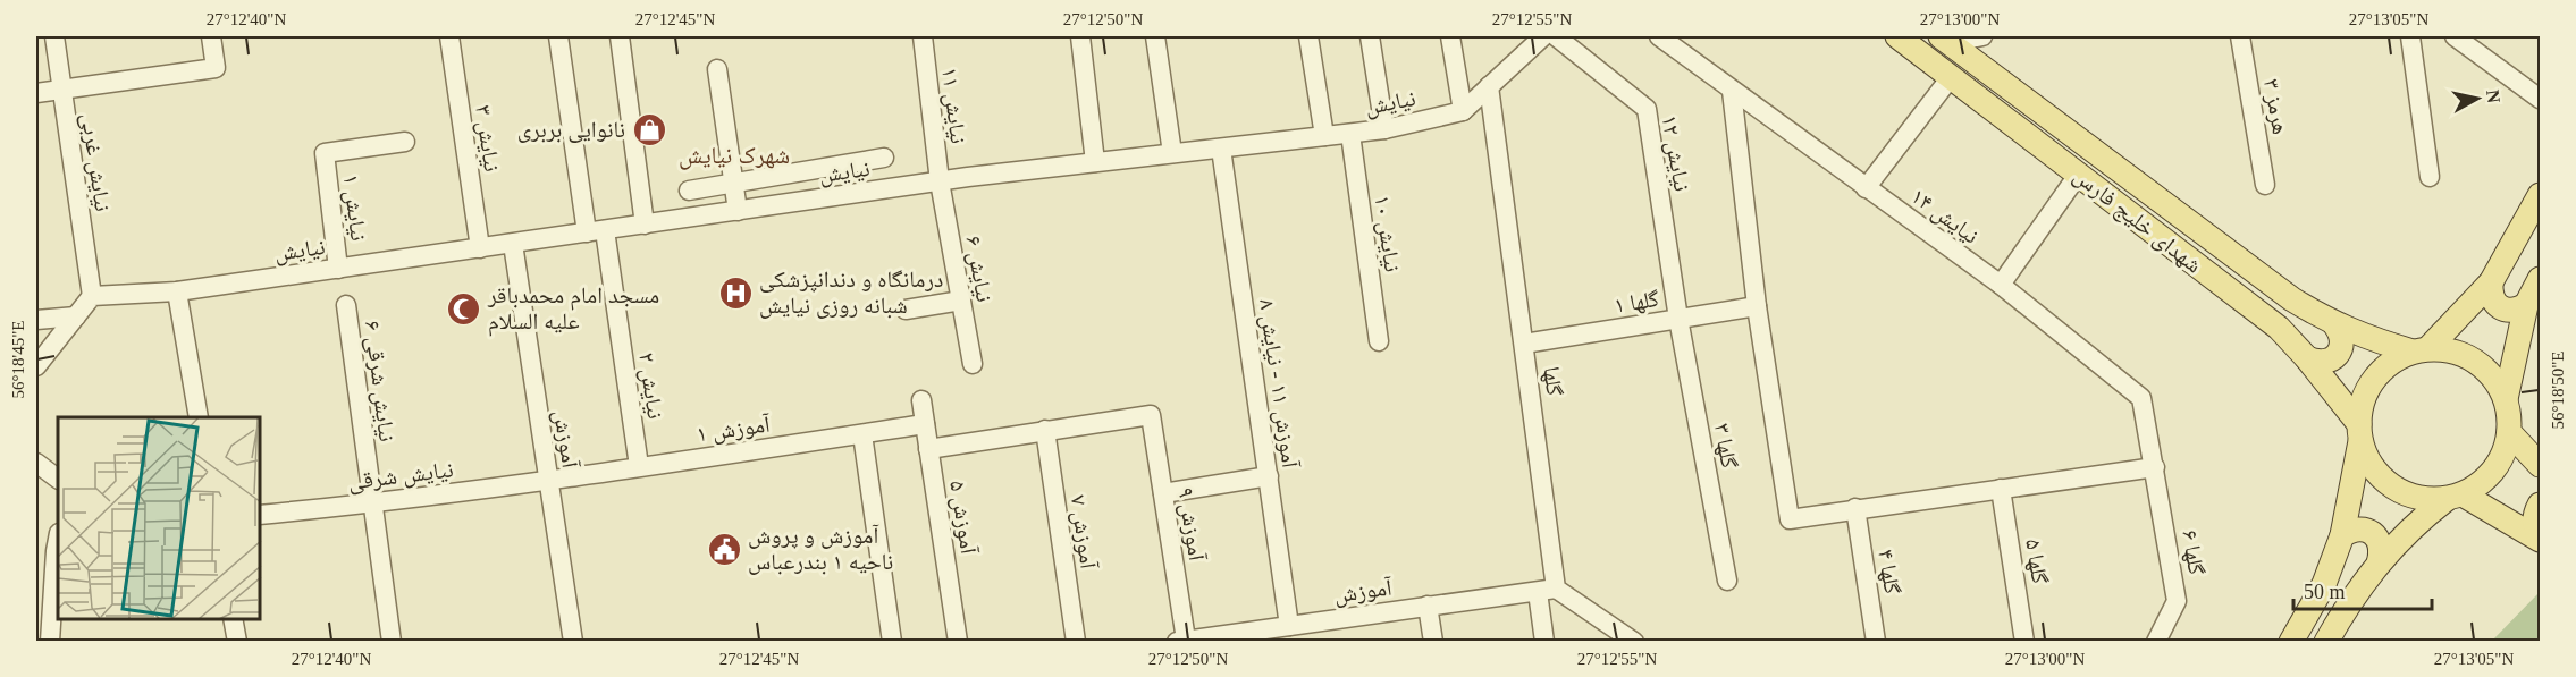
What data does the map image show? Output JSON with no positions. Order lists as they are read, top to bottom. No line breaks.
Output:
{"streets":{"main road":["شهدای خلیج فارس"],"street":["نیایش","نیایش ۱۱","هرمز ۳","نیایش ۳","نیایش ۱۲","نیایش غربی","نیایش ۱","نیایش ۱۴","نیایش ۱۰","نیایش ۶","گلها ۱","نیایش شرقی ۶","گلها","آموزش ۱۱ - نیایش ۸","نیایش ۲","آموزش ۱","آموزش","گلها ۳","نیایش شرقی","آموزش ۵","آموزش ۹","آموزش ۷","گلها ۶","گلها ۵","گلها ۴"]},"crossings":[["نیایش","نیایش ۱۱"],["نیایش","نیایش ۳"],["نیایش","نیایش غربی"],["نیایش","نیایش ۱"],["نیایش","نیایش ۱۰"],["نیایش","نیایش ۶"],["نیایش","آموزش ۱۱ - نیایش ۸"],["نیایش","نیایش ۲"],["نیایش","آموزش"],["نیایش ۱۱","نیایش ۶"],["نیایش ۱۲","گلها ۱"],["نیایش ۱۲","گلها ۳"],["نیایش ۱۴","گلها ۶"],["گلها ۱","گلها"],["گلها ۱","گلها ۳"],["نیایش شرقی ۶","نیایش شرقی"],["گلها","آموزش"],["آموزش ۱۱ - نیایش ۸","آموزش"],["نیایش ۲","آموزش ۱"],["آموزش ۱","آموزش"],["آموزش ۱","نیایش شرقی"],["آموزش ۱","آموزش ۵"],["آموزش","نیایش شرقی"],["آموزش","آموزش ۹"],["آموزش ۹","آموزش ۷"]],"districts":["شهرک نیایش"],"places":{"shop":["نانوایی بربری"],"hospital":["درمانگاه و دندانپزشکی شبانه روزی نیایش"],"mosque":["مسجد امام محمدباقر علیه السلام"],"public building":["آموزش و پروش ناحیه ۱ بندرعباس"]},"scale_bar":"50 m","north":"right","coordinates":["27°12'40\"N","27°12'45\"N","27°12'50\"N","27°12'55\"N","27°13'00\"N","27°13'05\"N","56°18'45\"E","56°18'50\"E"]}
